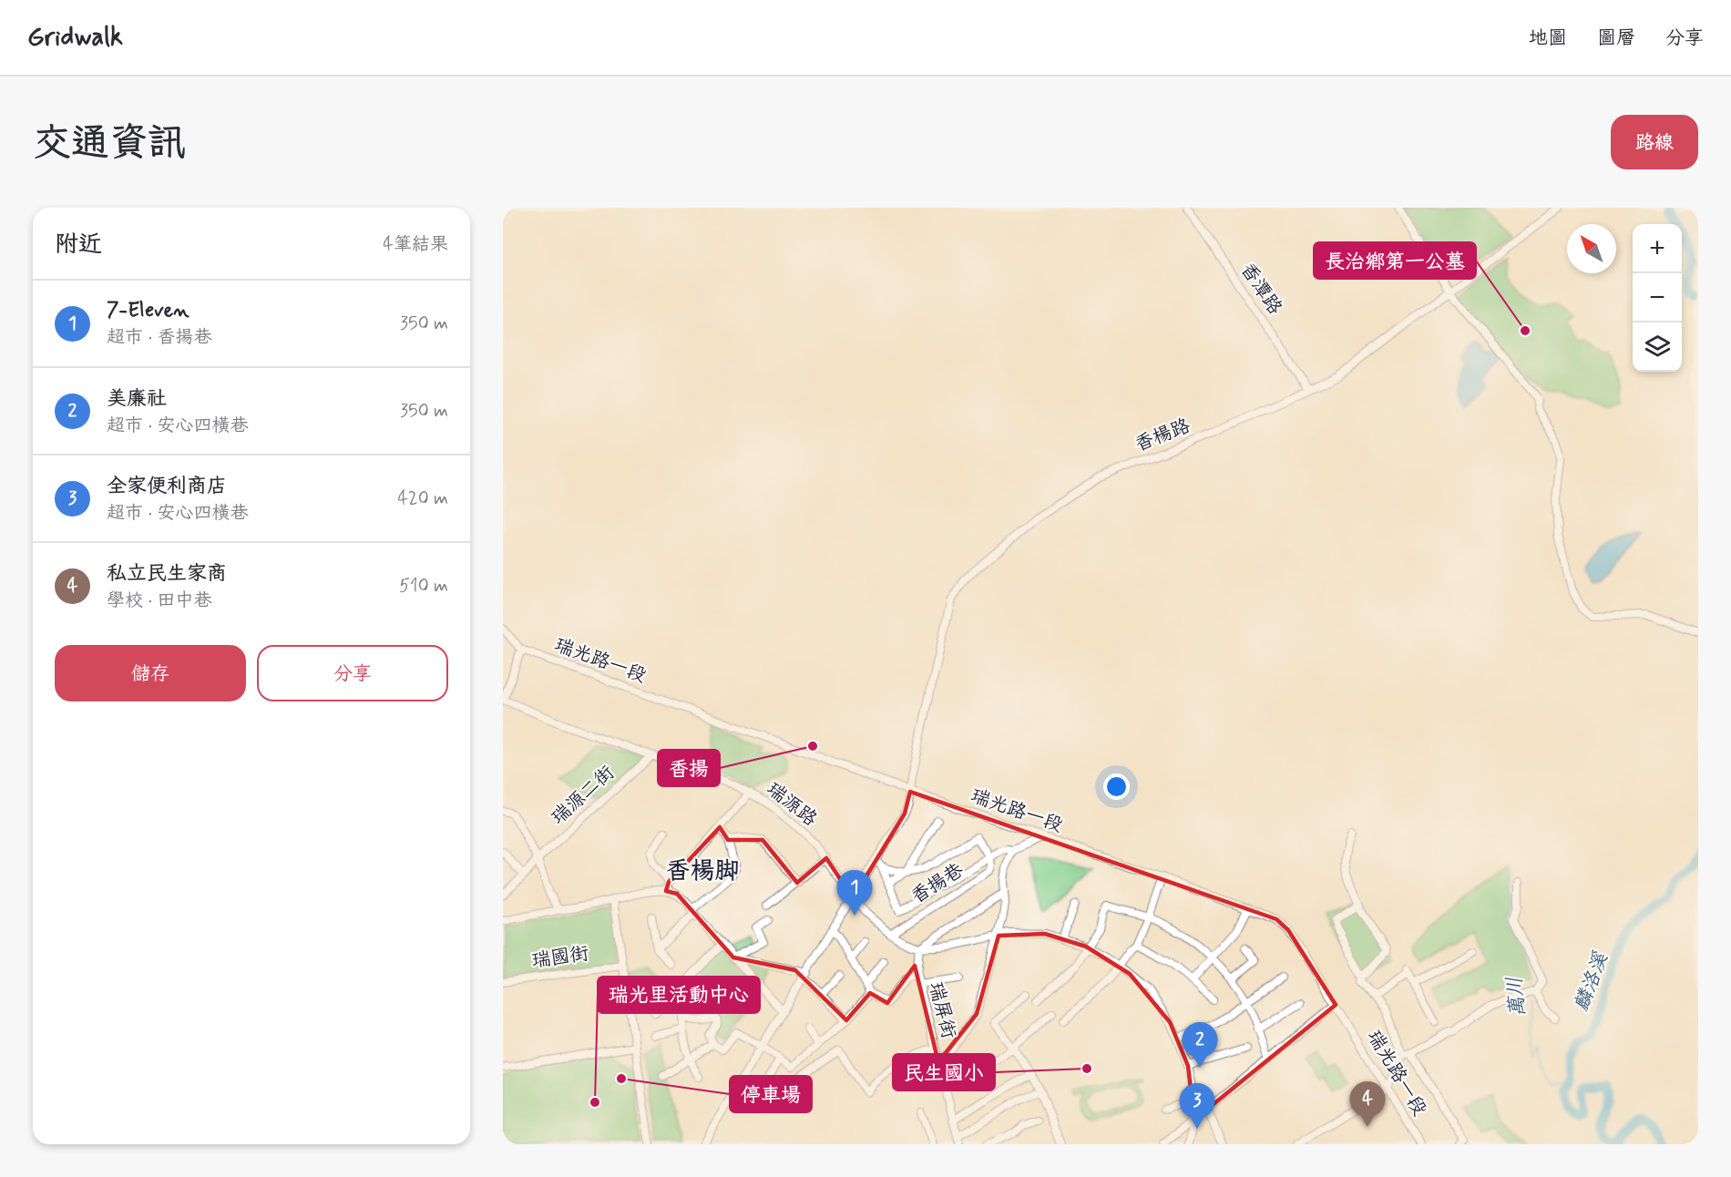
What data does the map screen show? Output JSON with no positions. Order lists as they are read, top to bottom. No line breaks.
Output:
{"streets":{"street":["香潭路","香楊路","瑞光路一段","瑞源二街","瑞源路","香揚巷","瑞國街","瑞屏街"]},"crossings":[["香潭路","香楊路"],["香楊路","瑞光路一段"],["瑞源二街","瑞源路"]],"districts":["香楊脚"],"water":["麟洛溪","萬川"],"places":["長治鄉第一公墓","香揚","民生國小","停車場","瑞光里活動中心"],"north":"top left","page":{"header":"Gridwalk","nav":["地圖","圖層","分享"],"buttons":["路線",["儲存","分享"]],"title":"交通資訊","heading":["附近","4筆結果"],"map_buttons":["+","−"],"list":[{"mark":"1","name":"7-Eleven","note":"超市 · 香揚巷","value":"350 m"},{"mark":"2","name":"美廉社","note":"超市 · 安心四橫巷","value":"350 m"},{"mark":"3","name":"全家便利商店","note":"超市 · 安心四橫巷","value":"420 m"},{"mark":"4","name":"私立民生家商","note":"學校 · 田中巷","value":"510 m"}],"pins":["1","2","4","3"]}}
